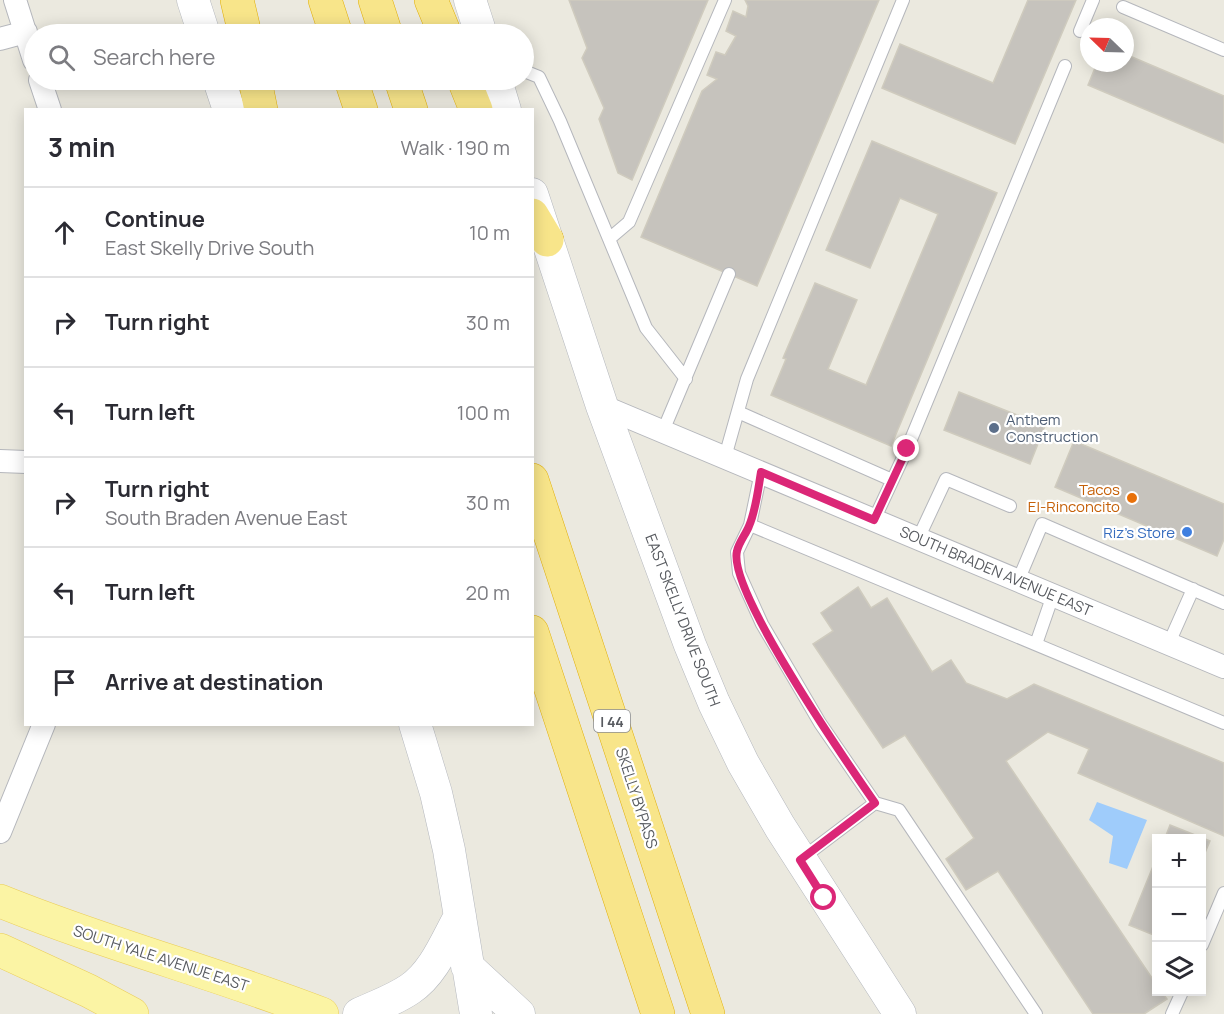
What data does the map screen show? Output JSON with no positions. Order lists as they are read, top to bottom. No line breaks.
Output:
{"streets":{"highway":["I 44","SKELLY BYPASS"],"main road":["EAST SKELLY DRIVE SOUTH","SOUTH YALE AVENUE EAST"],"street":["SOUTH BRADEN AVENUE EAST"]},"crossings":[["SOUTH BRADEN AVENUE EAST","EAST SKELLY DRIVE SOUTH"]],"places":["Anthem Construction","Tacos El-Rinconcito","Riz's Store"],"north":"top left","page":{"search":"Search here","heading":["3 min","Walk · 190 m"],"list":[["Continue","East Skelly Drive South","10 m"],["Turn right","30 m"],["Turn left","100 m"],["Turn right","South Braden Avenue East","30 m"],["Turn left","20 m"],"Arrive at destination"],"map_buttons":["+","−"]}}
